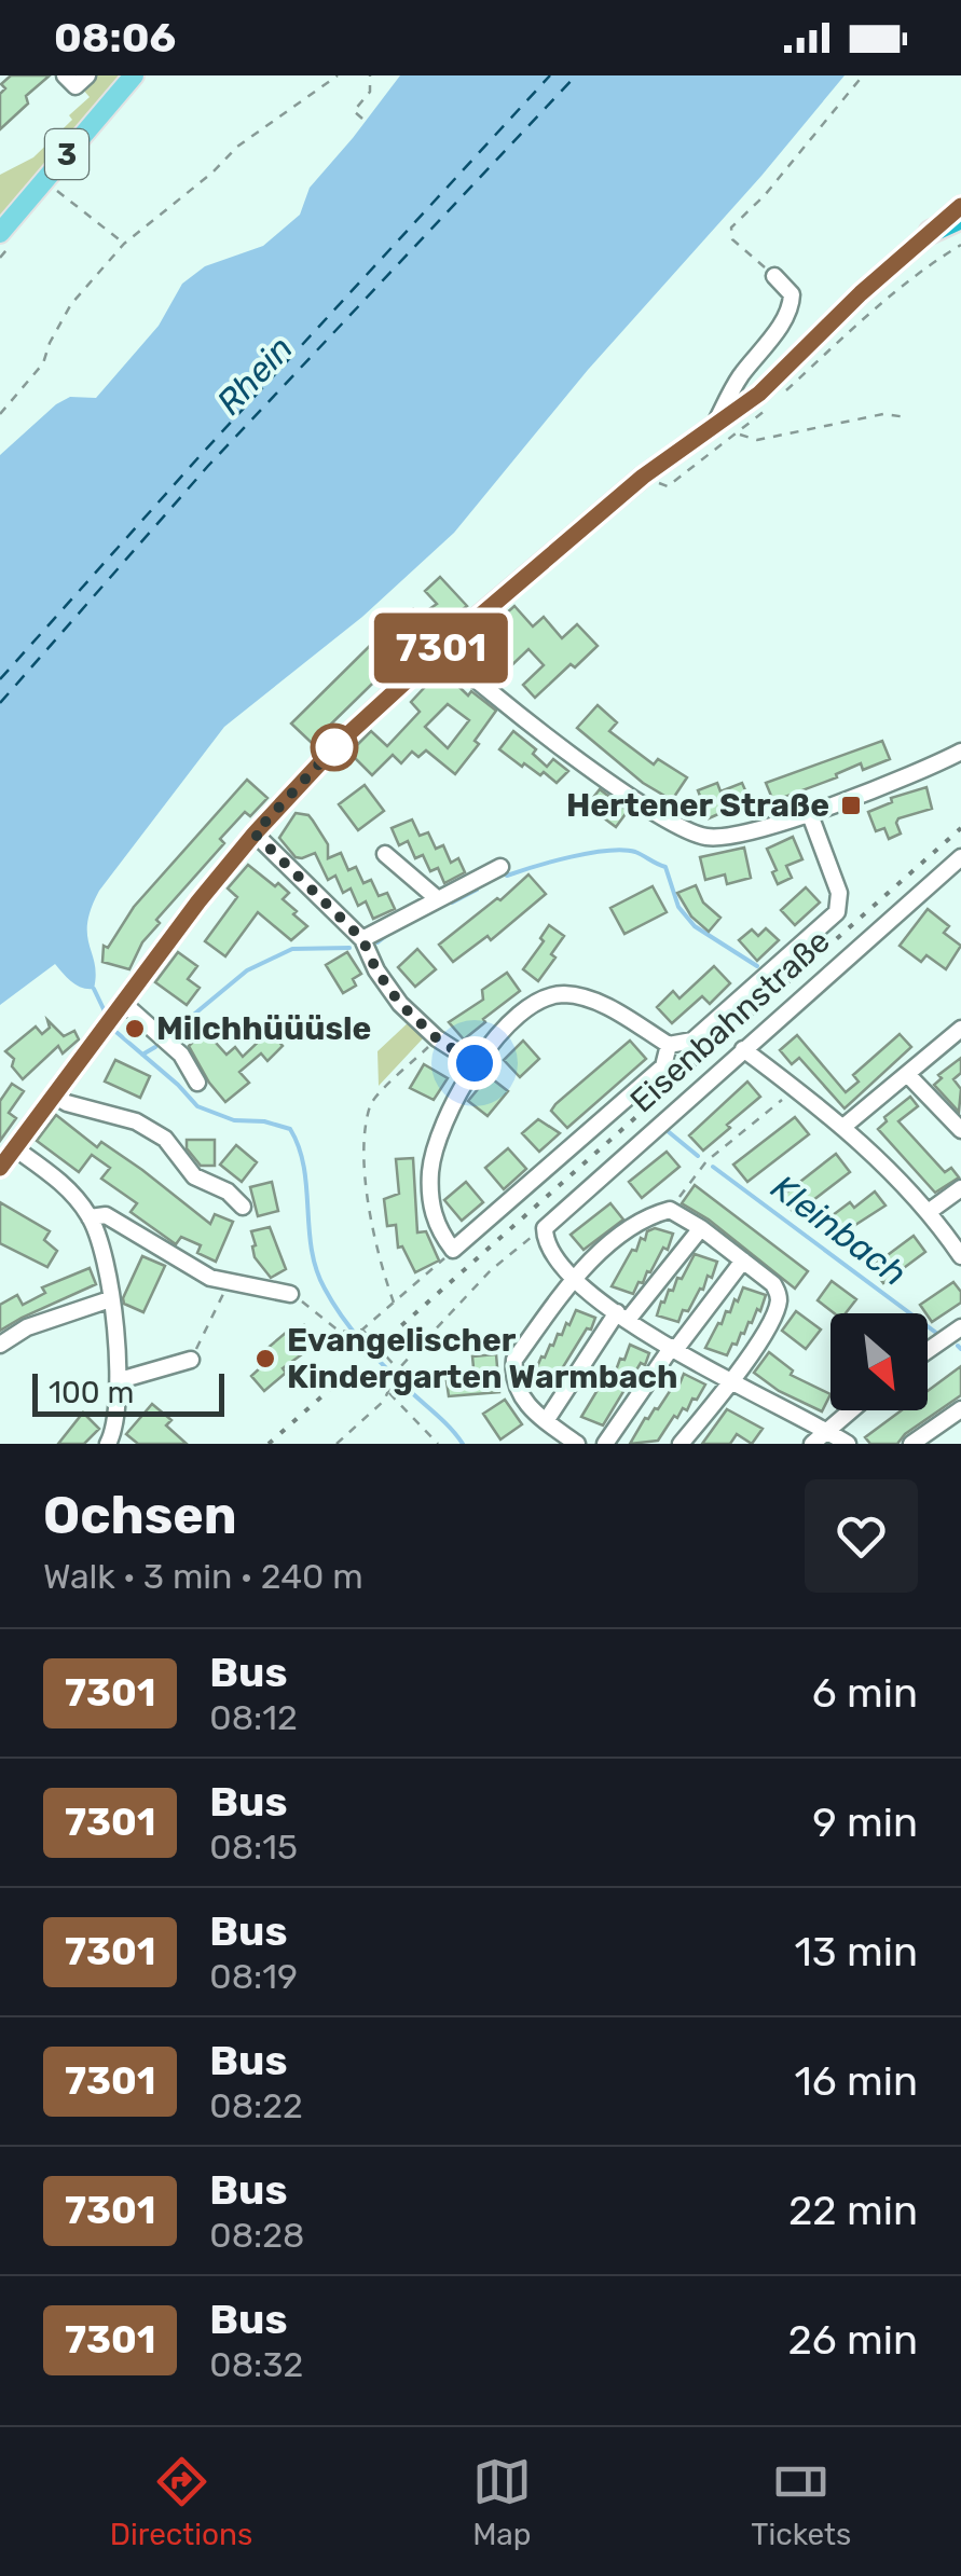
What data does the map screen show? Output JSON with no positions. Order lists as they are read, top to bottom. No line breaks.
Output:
{"streets":{"main road":["3"],"street":["Eisenbahnstraße"]},"water":["Rhein","Kleinbach"],"places":{"transit":["Hertener Straße"],"other":["Milchhüüüsle","Evangelischer Kindergarten Warmbach"]},"lines":["bus line 7301"],"scale_bar":"100 m","north":"bottom right","page":{"status":"08:06","on_map":"7301","scale":"100 m","heading":["Ochsen","Walk · 3 min · 240 m"],"list":[{"mark":"7301","name":"Bus","note":"08:12","value":"6 min"},{"mark":"7301","name":"Bus","note":"08:15","value":"9 min"},{"mark":"7301","name":"Bus","note":"08:19","value":"13 min"},{"mark":"7301","name":"Bus","note":"08:22","value":"16 min"},{"mark":"7301","name":"Bus","note":"08:28","value":"22 min"},{"mark":"7301","name":"Bus","note":"08:32","value":"26 min"}],"tabs":["Directions","Map","Tickets"]}}
